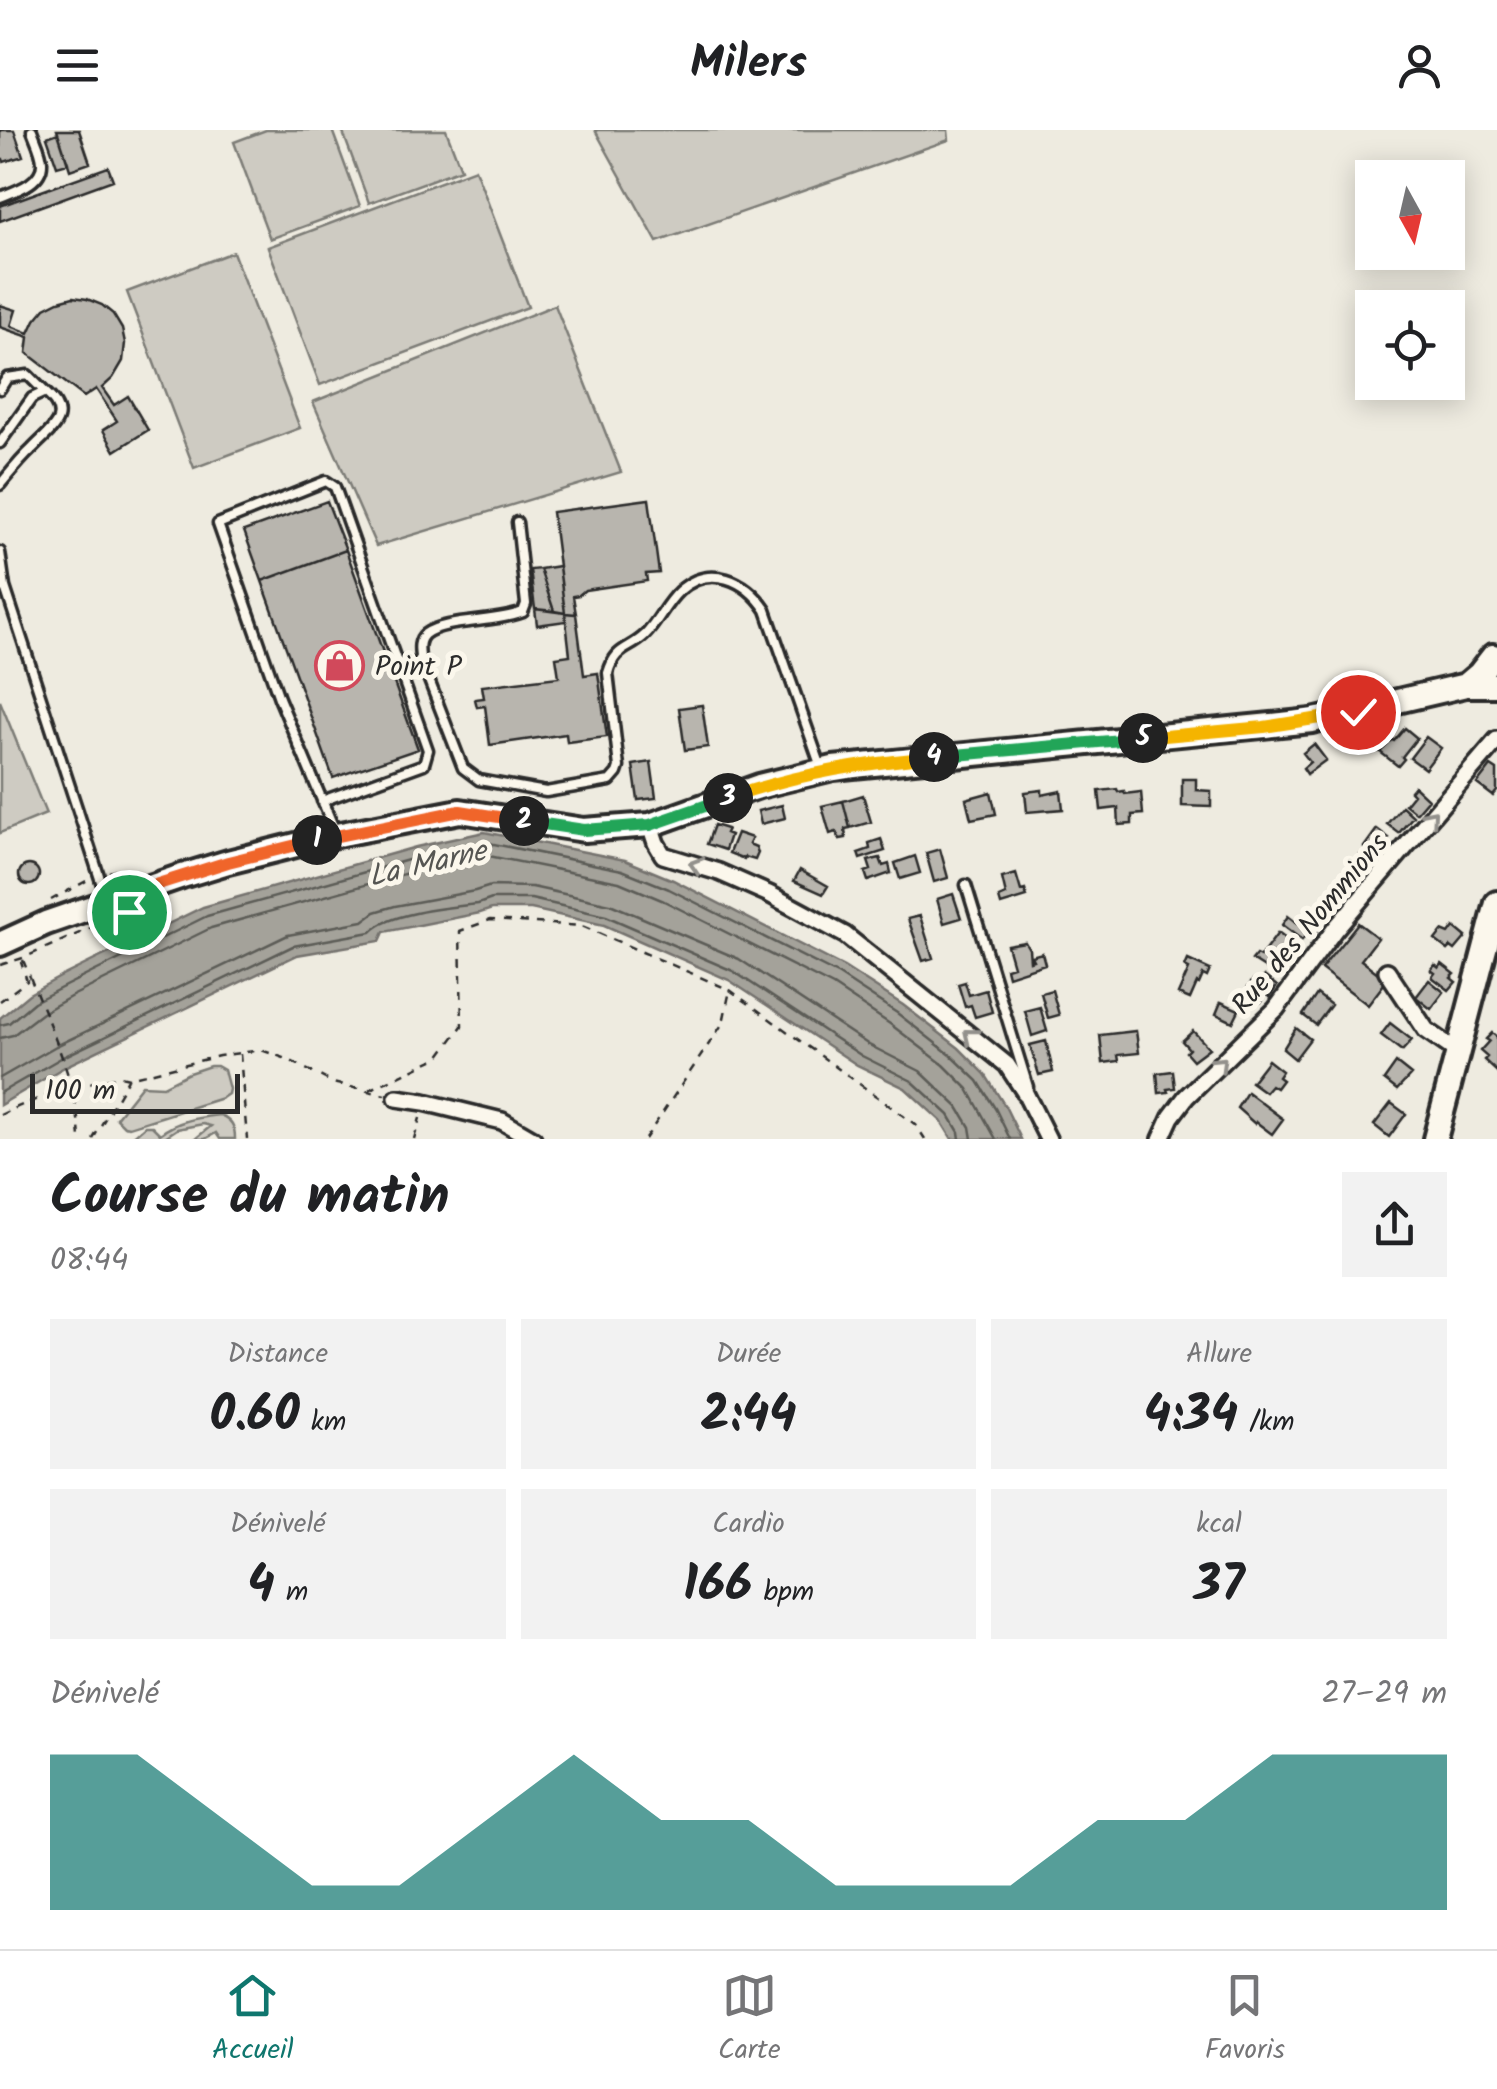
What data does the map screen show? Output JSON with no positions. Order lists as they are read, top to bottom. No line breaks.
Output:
{"streets":{"street":["Rue des Nommions"]},"one_way":["Rue des Nommions"],"water":["La Marne"],"places":{"shop":["Point P"]},"scale_bar":"100 m","north":"bottom","page":{"header":"Milers","pins":["5","4","3","2","1"],"scale":"100 m","heading":["Course du matin","08:44"],"stats":[["Distance","0.60 km"],["Durée","2:44"],["Allure","4:34 /km"],["Dénivelé","4 m"],["Cardio","166 bpm"],["kcal","37"]],"chart":["Dénivelé","27–29 m"],"tabs":["Accueil","Carte","Favoris"]}}
